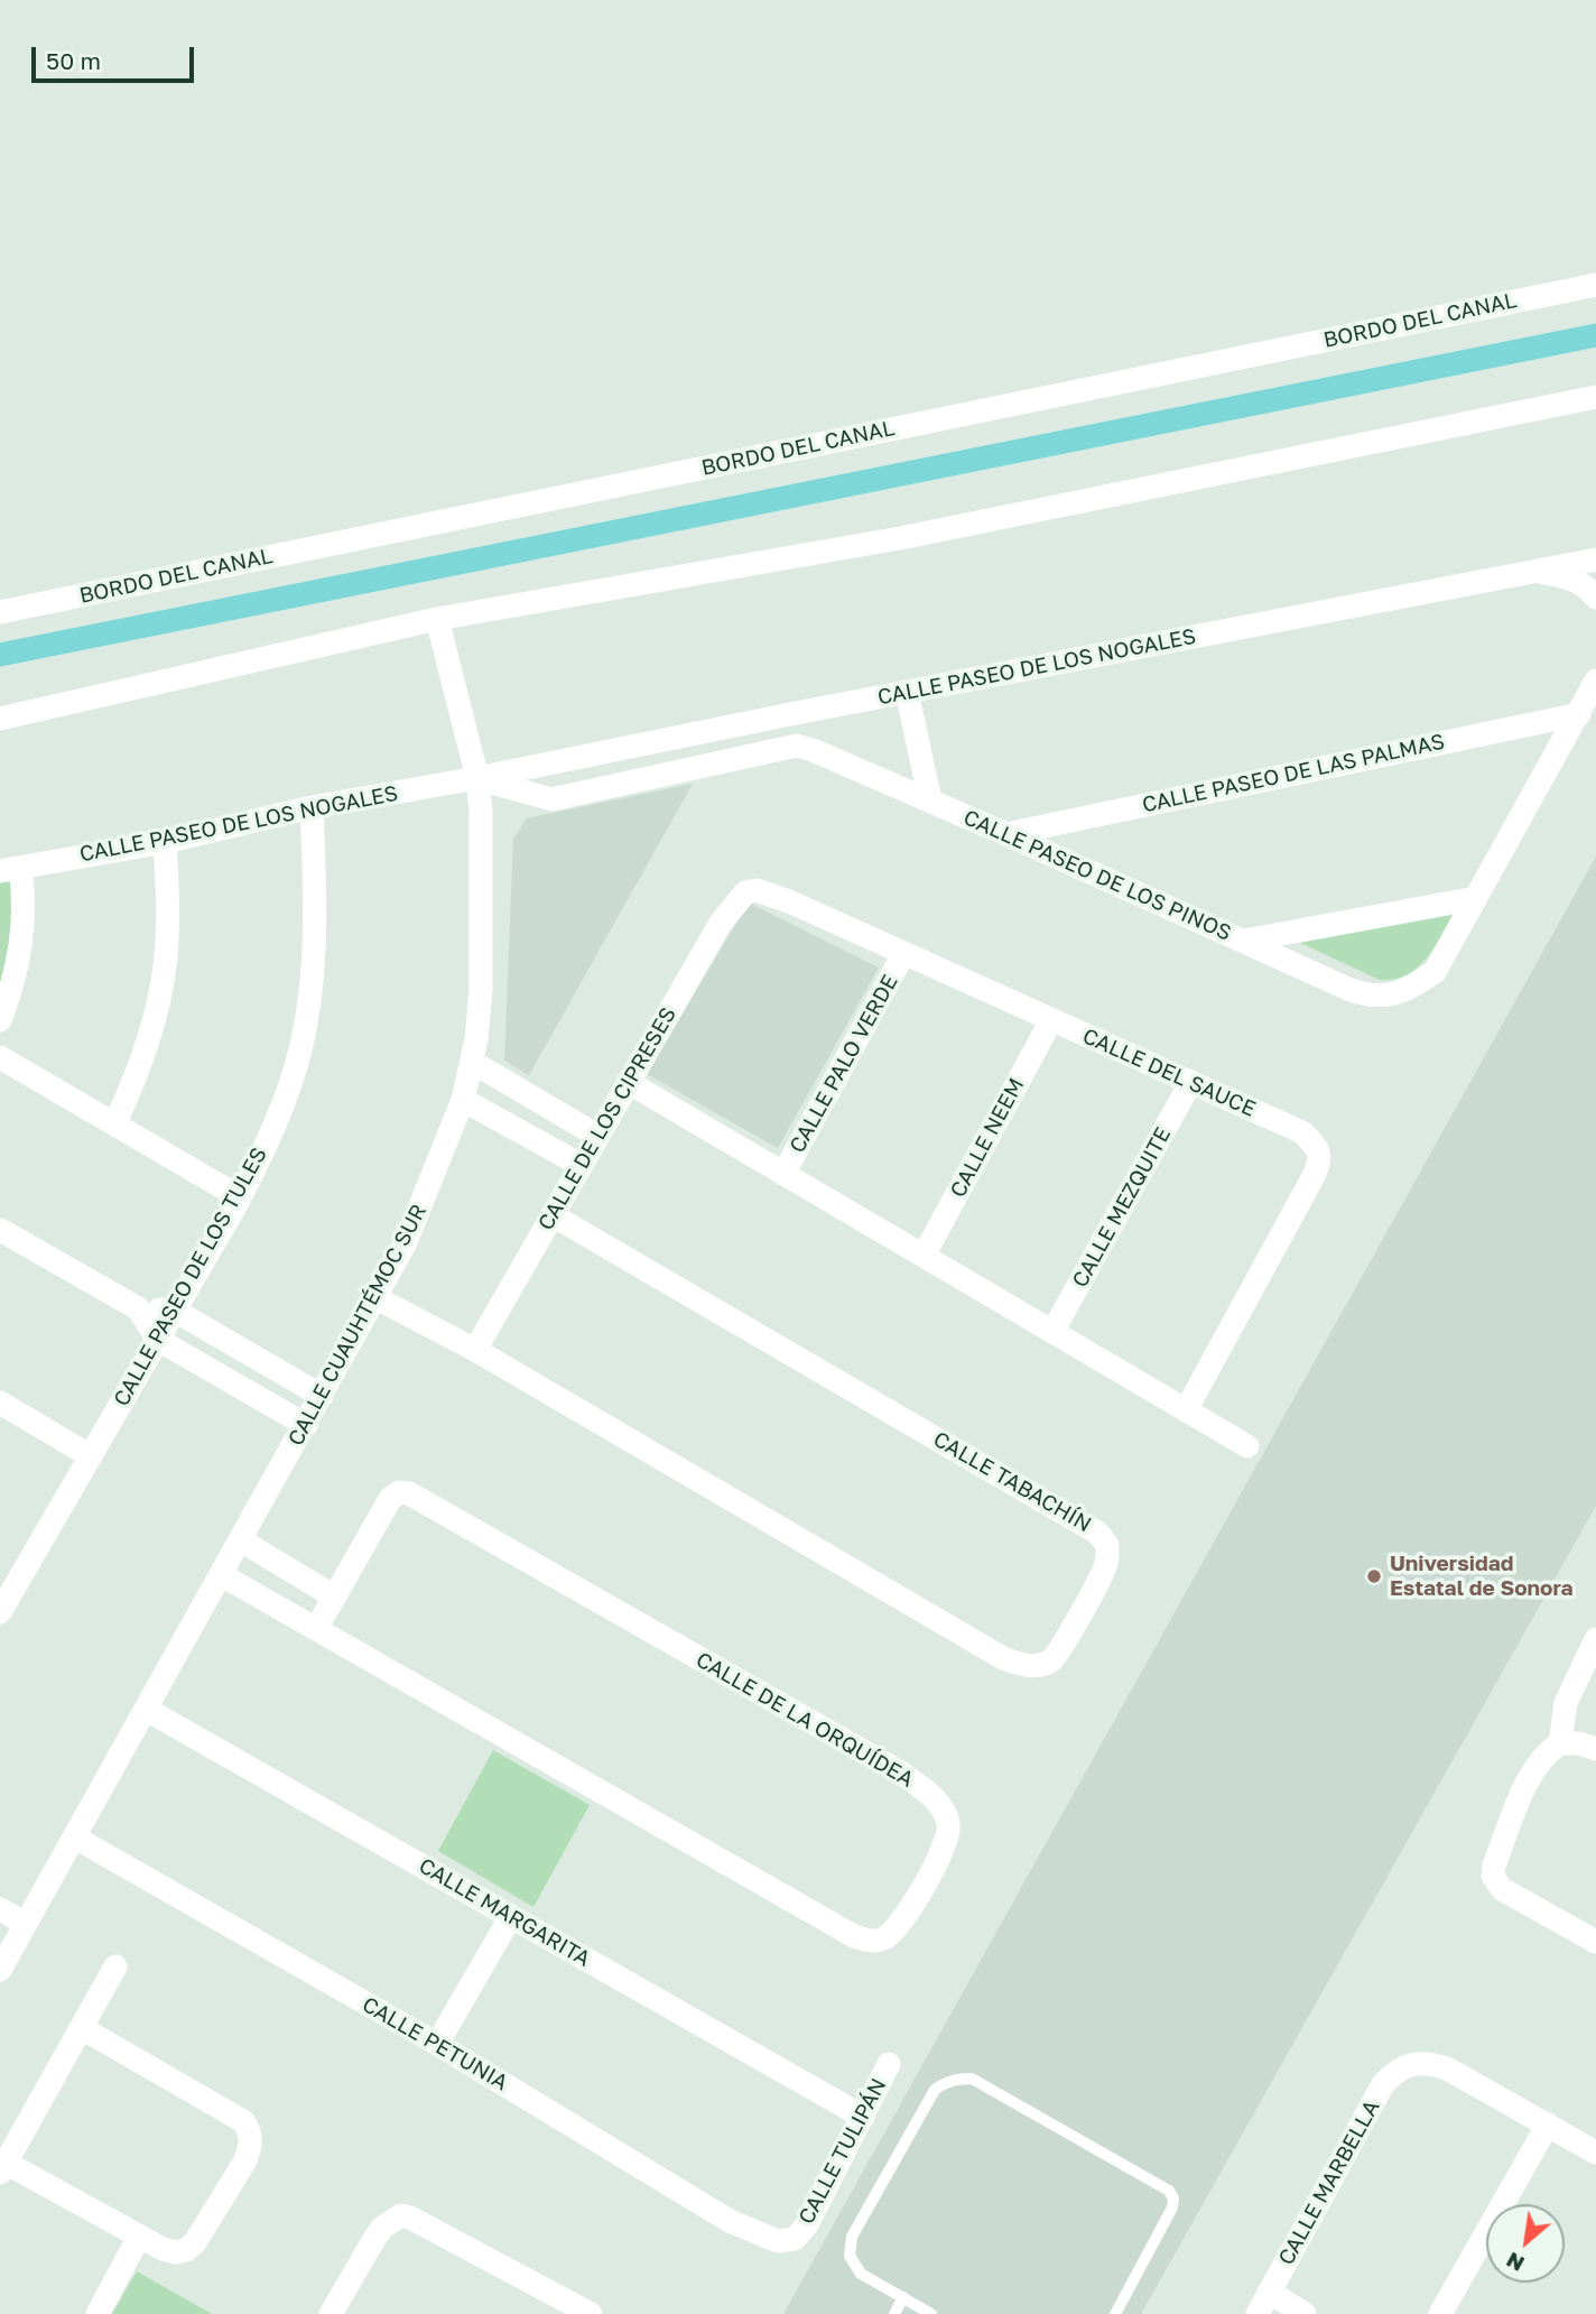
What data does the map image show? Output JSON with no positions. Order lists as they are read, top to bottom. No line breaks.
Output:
{"streets":{"street":["BORDO DEL CANAL","CALLE PASEO DE LOS NOGALES","CALLE PASEO DE LAS PALMAS","CALLE PASEO DE LOS PINOS","CALLE PALO VERDE","CALLE DEL SAUCE","CALLE DE LOS CIPRESES","CALLE NEEM","CALLE MEZQUITE","CALLE PASEO DE LOS TULES","CALLE CUAUHTÉMOC SUR","CALLE TABACHÍN","CALLE DE LA ORQUÍDEA","CALLE MARGARITA","CALLE PETUNIA","CALLE TULIPÁN","CALLE MARBELLA"]},"crossings":[["CALLE PASEO DE LOS NOGALES","CALLE PASEO DE LOS PINOS"],["CALLE PASEO DE LOS NOGALES","CALLE PASEO DE LOS TULES"],["CALLE PASEO DE LOS NOGALES","CALLE CUAUHTÉMOC SUR"],["CALLE PASEO DE LAS PALMAS","CALLE PASEO DE LOS PINOS"],["CALLE PALO VERDE","CALLE DEL SAUCE"],["CALLE DEL SAUCE","CALLE DE LOS CIPRESES"],["CALLE DEL SAUCE","CALLE NEEM"],["CALLE DEL SAUCE","CALLE MEZQUITE"],["CALLE DE LOS CIPRESES","CALLE TABACHÍN"],["CALLE CUAUHTÉMOC SUR","CALLE DE LA ORQUÍDEA"],["CALLE CUAUHTÉMOC SUR","CALLE MARGARITA"],["CALLE CUAUHTÉMOC SUR","CALLE PETUNIA"],["CALLE MARGARITA","CALLE TULIPÁN"],["CALLE PETUNIA","CALLE TULIPÁN"]],"places":["Universidad Estatal de Sonora"],"scale_bar":"50 m","north":"bottom left"}
